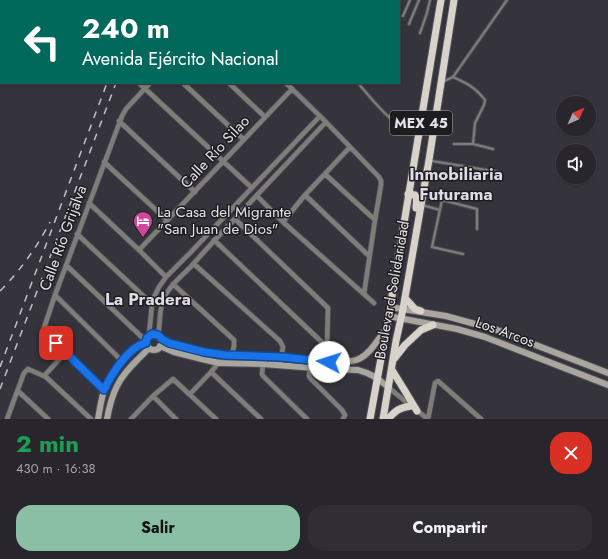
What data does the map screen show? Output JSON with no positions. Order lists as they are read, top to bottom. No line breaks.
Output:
{"streets":{"highway":["MEX 45","Boulevard Solidaridad"],"main road":["Los Arcos"],"street":["Calle Río Silao","Calle Río Grijalva"]},"crossings":[["Boulevard Solidaridad","Los Arcos"]],"districts":["Inmobiliaria Futurama","La Pradera"],"places":{"hotel":["La Casa del Migrante \"San Juan de Dios\""]},"north":"top right","page":{"turn":["240 m","Avenida Ejército Nacional"],"heading":["2 min","430 m · 16:38"],"buttons":["Salir","Compartir"]}}
